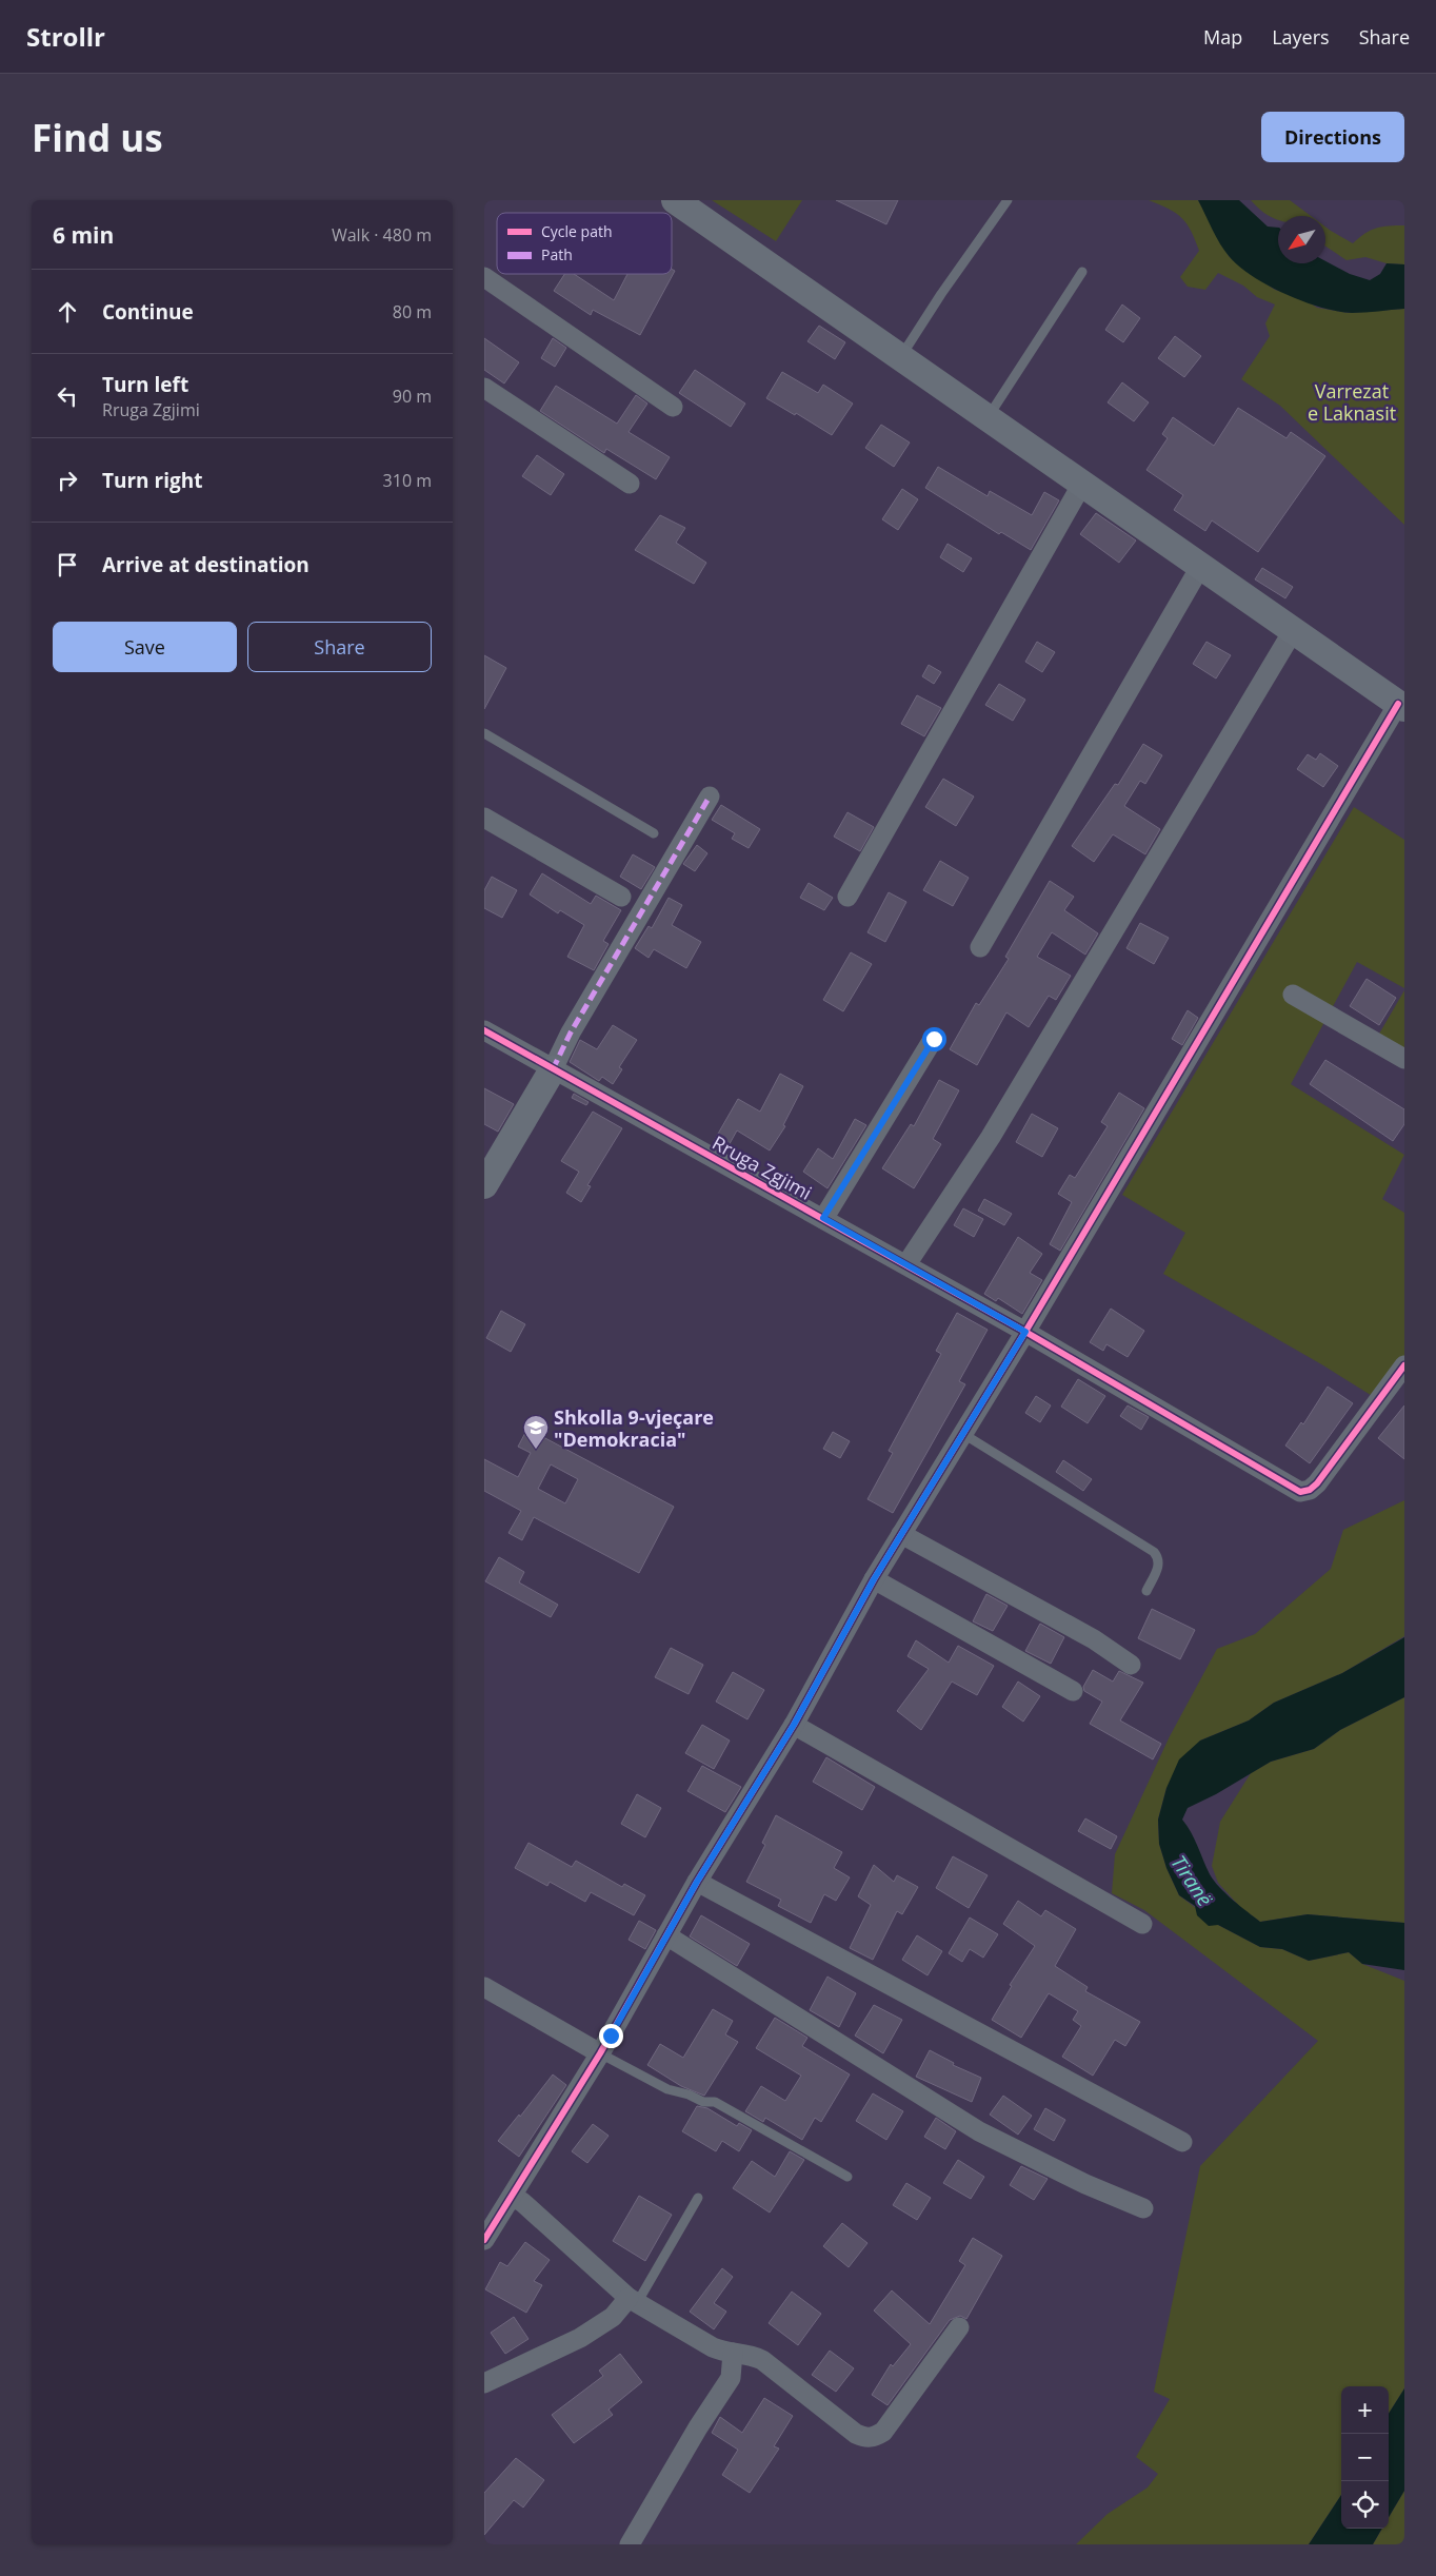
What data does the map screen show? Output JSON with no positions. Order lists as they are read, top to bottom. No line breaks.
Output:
{"streets":{"street":["Rruga Zgjimi"]},"water":["Tiranë"],"parks":["Varrezat e Laknasit"],"places":{"school or university":["Shkolla 9-vjeçare \"Demokracia\""]},"legend":["Cycle path","Path"],"north":"bottom left","page":{"header":"Strollr","nav":["Map","Layers","Share"],"buttons":["Directions",["Save","Share"]],"title":"Find us","heading":["6 min","Walk · 480 m"],"list":[["Continue","80 m"],["Turn left","Rruga Zgjimi","90 m"],["Turn right","310 m"],"Arrive at destination"],"map_buttons":["+","−"]}}
